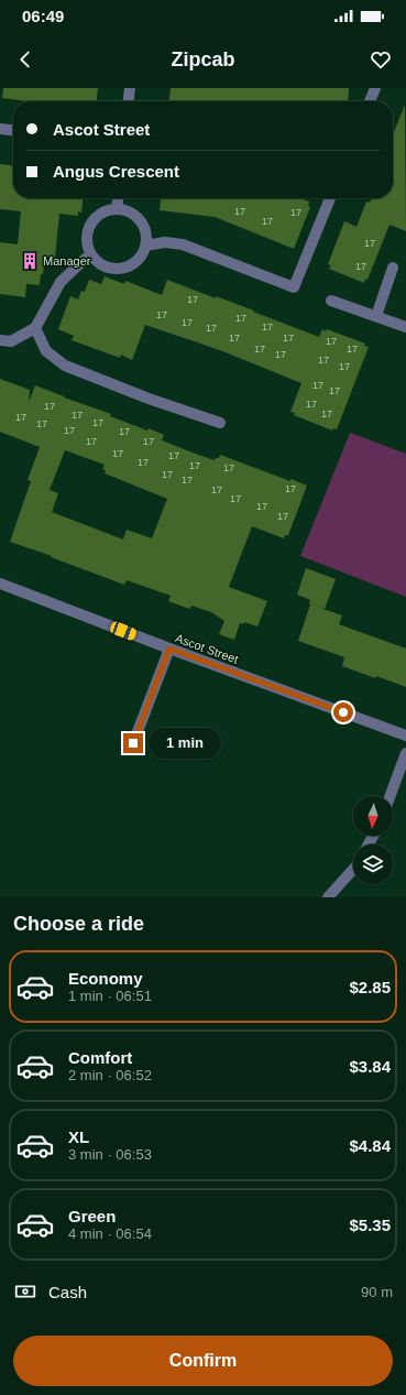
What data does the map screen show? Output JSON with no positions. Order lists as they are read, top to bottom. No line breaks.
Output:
{"streets":{"street":["Ascot Street"]},"places":{"building":["Manager"]},"house_numbers":["17","17","17","17","17","17","17","17","17","17","17","17","17","17","17","17","17","17","17","17","17","17","17","17","17","17","17","17","17","17","17","17","17","17","17","17","17","17","17","17","17","17","17","17"],"north":"bottom","page":{"status":"06:49","header":"Zipcab","banner":["Ascot Street","Angus Crescent"],"bubble":"1 min","heading":"Choose a ride","list":[{"name":"Economy","note":"1 min · 06:51","value":"$2.85"},{"name":"Comfort","note":"2 min · 06:52","value":"$3.84"},{"name":"XL","note":"3 min · 06:53","value":"$4.84"},{"name":"Green","note":"4 min · 06:54","value":"$5.35"}],"pay":["Cash","90 m"],"buttons":"Confirm"}}
